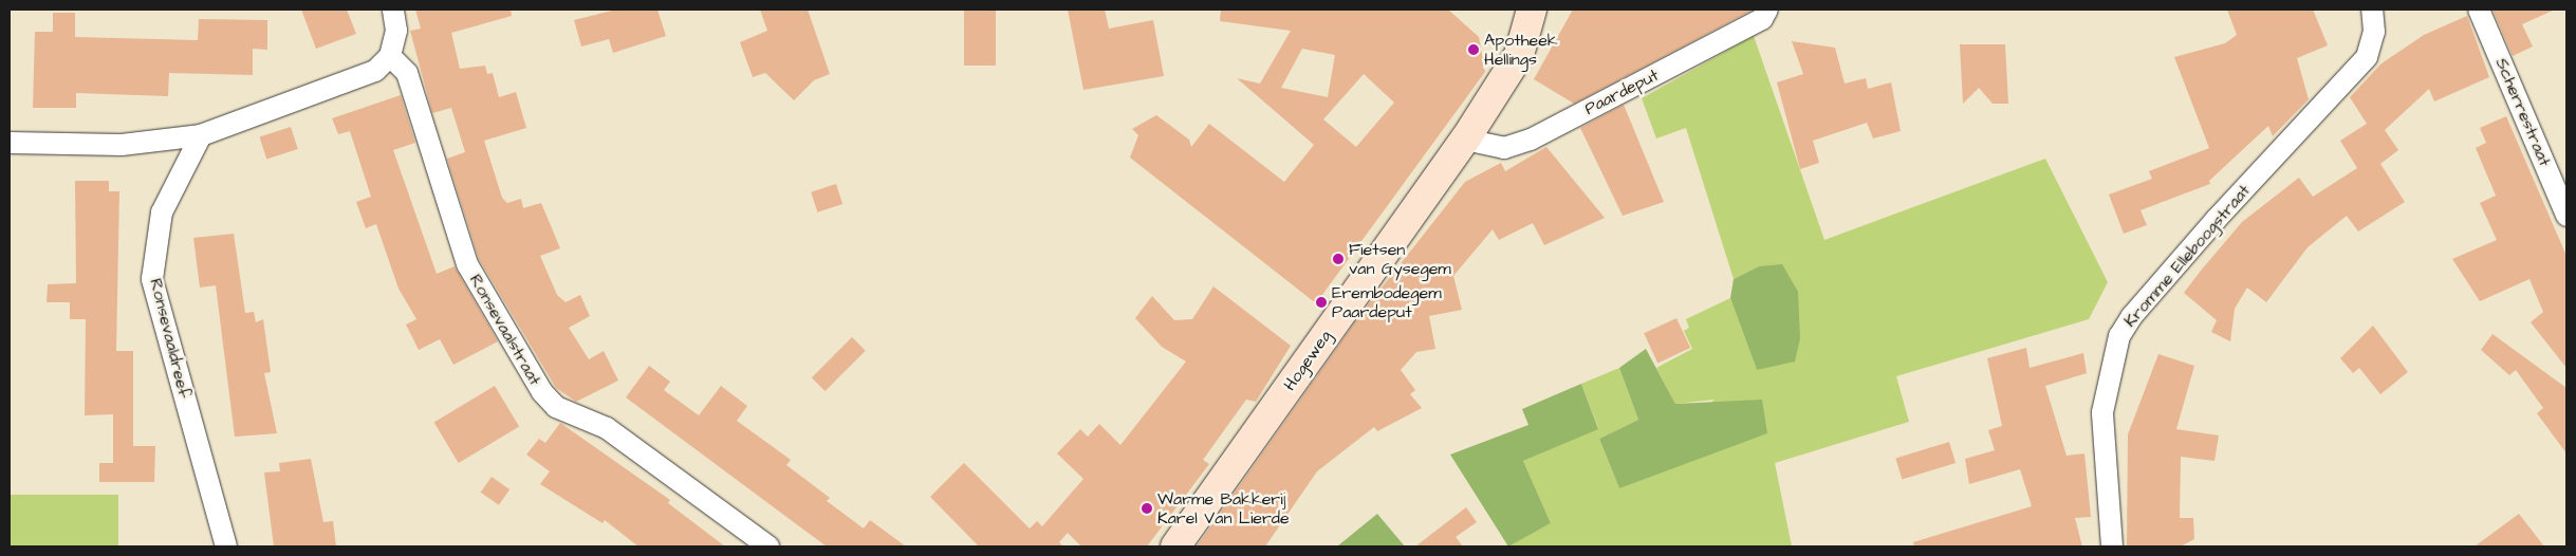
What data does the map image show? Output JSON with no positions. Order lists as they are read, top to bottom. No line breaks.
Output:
{"streets":{"street":["Paardeput","Scherrestraat","Kromme Elleboogstraat","Ronsevaalstraat","Ronsevaaldreef","Hogeweg"]},"crossings":[["Paardeput","Hogeweg"]],"places":["Apotheek Hellings","Fietsen van Gysegem","Erembodegem Paardeput","Warme Bakkerij Karel Van Lierde"]}
